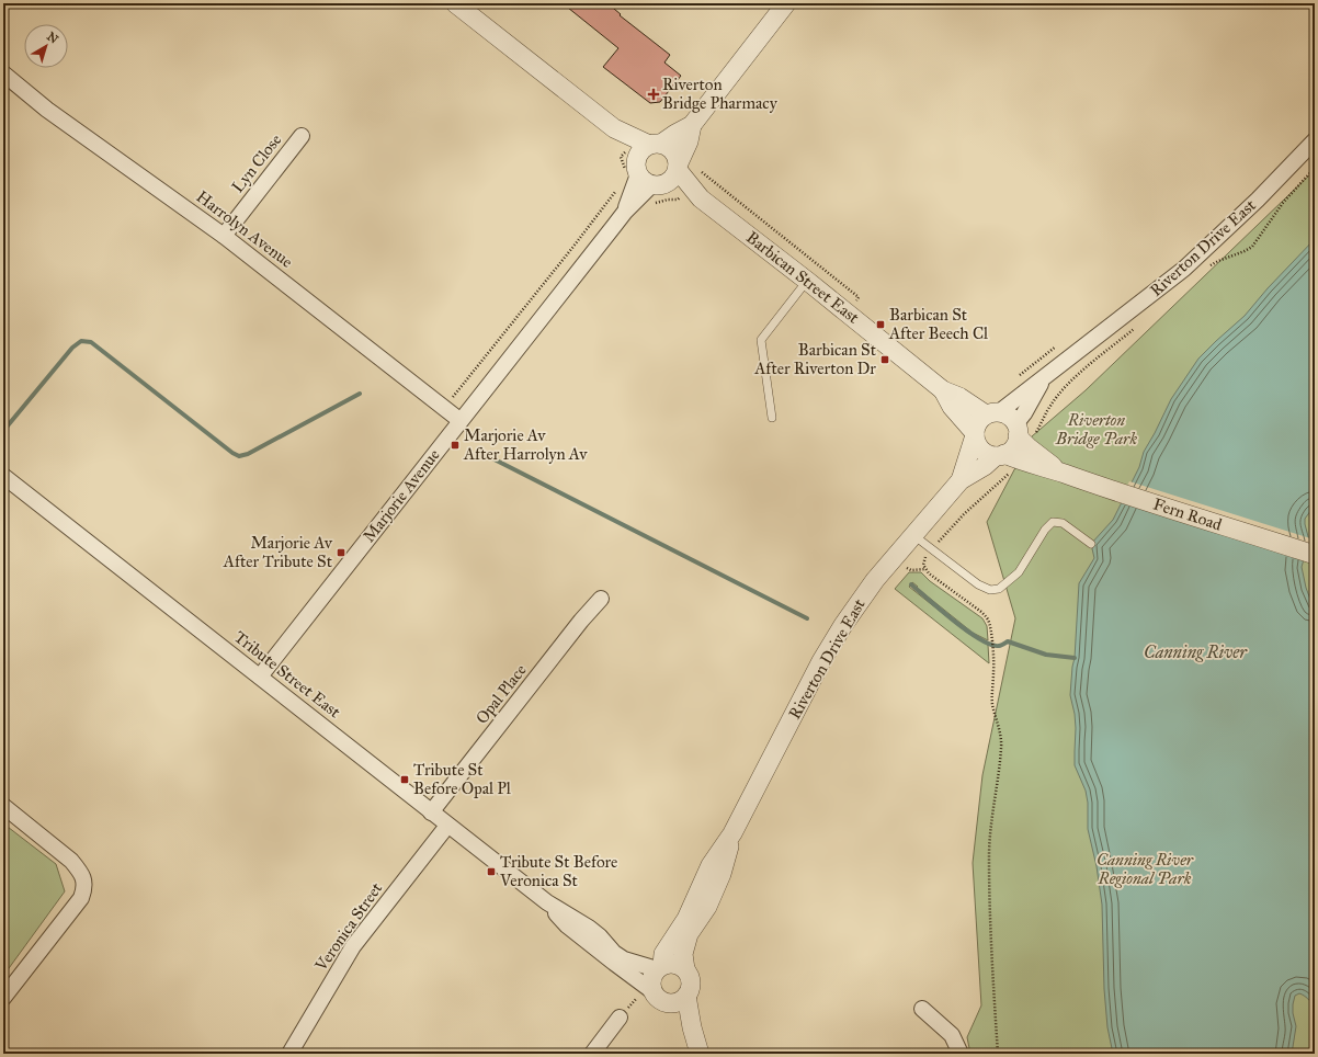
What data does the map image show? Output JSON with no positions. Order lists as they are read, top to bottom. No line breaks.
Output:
{"streets":{"street":["Lyn Close","Harrolyn Avenue","Riverton Drive East","Barbican Street East","Marjorie Avenue","Fern Road","Tribute Street East","Opal Place","Veronica Street"]},"crossings":[["Lyn Close","Harrolyn Avenue"],["Harrolyn Avenue","Marjorie Avenue"],["Riverton Drive East","Barbican Street East"],["Riverton Drive East","Fern Road"],["Riverton Drive East","Tribute Street East"],["Barbican Street East","Marjorie Avenue"],["Barbican Street East","Fern Road"],["Marjorie Avenue","Tribute Street East"],["Tribute Street East","Opal Place"],["Tribute Street East","Veronica Street"]],"water":["Canning River"],"parks":["Riverton Bridge Park","Canning River Regional Park"],"places":{"health":["Riverton Bridge Pharmacy"],"transit":["Barbican St After Beech Cl","Barbican St After Riverton Dr","Marjorie Av After Harrolyn Av","Marjorie Av After Tribute St","Tribute St Before Opal Pl","Tribute St Before Veronica St"]},"north":"top right"}
